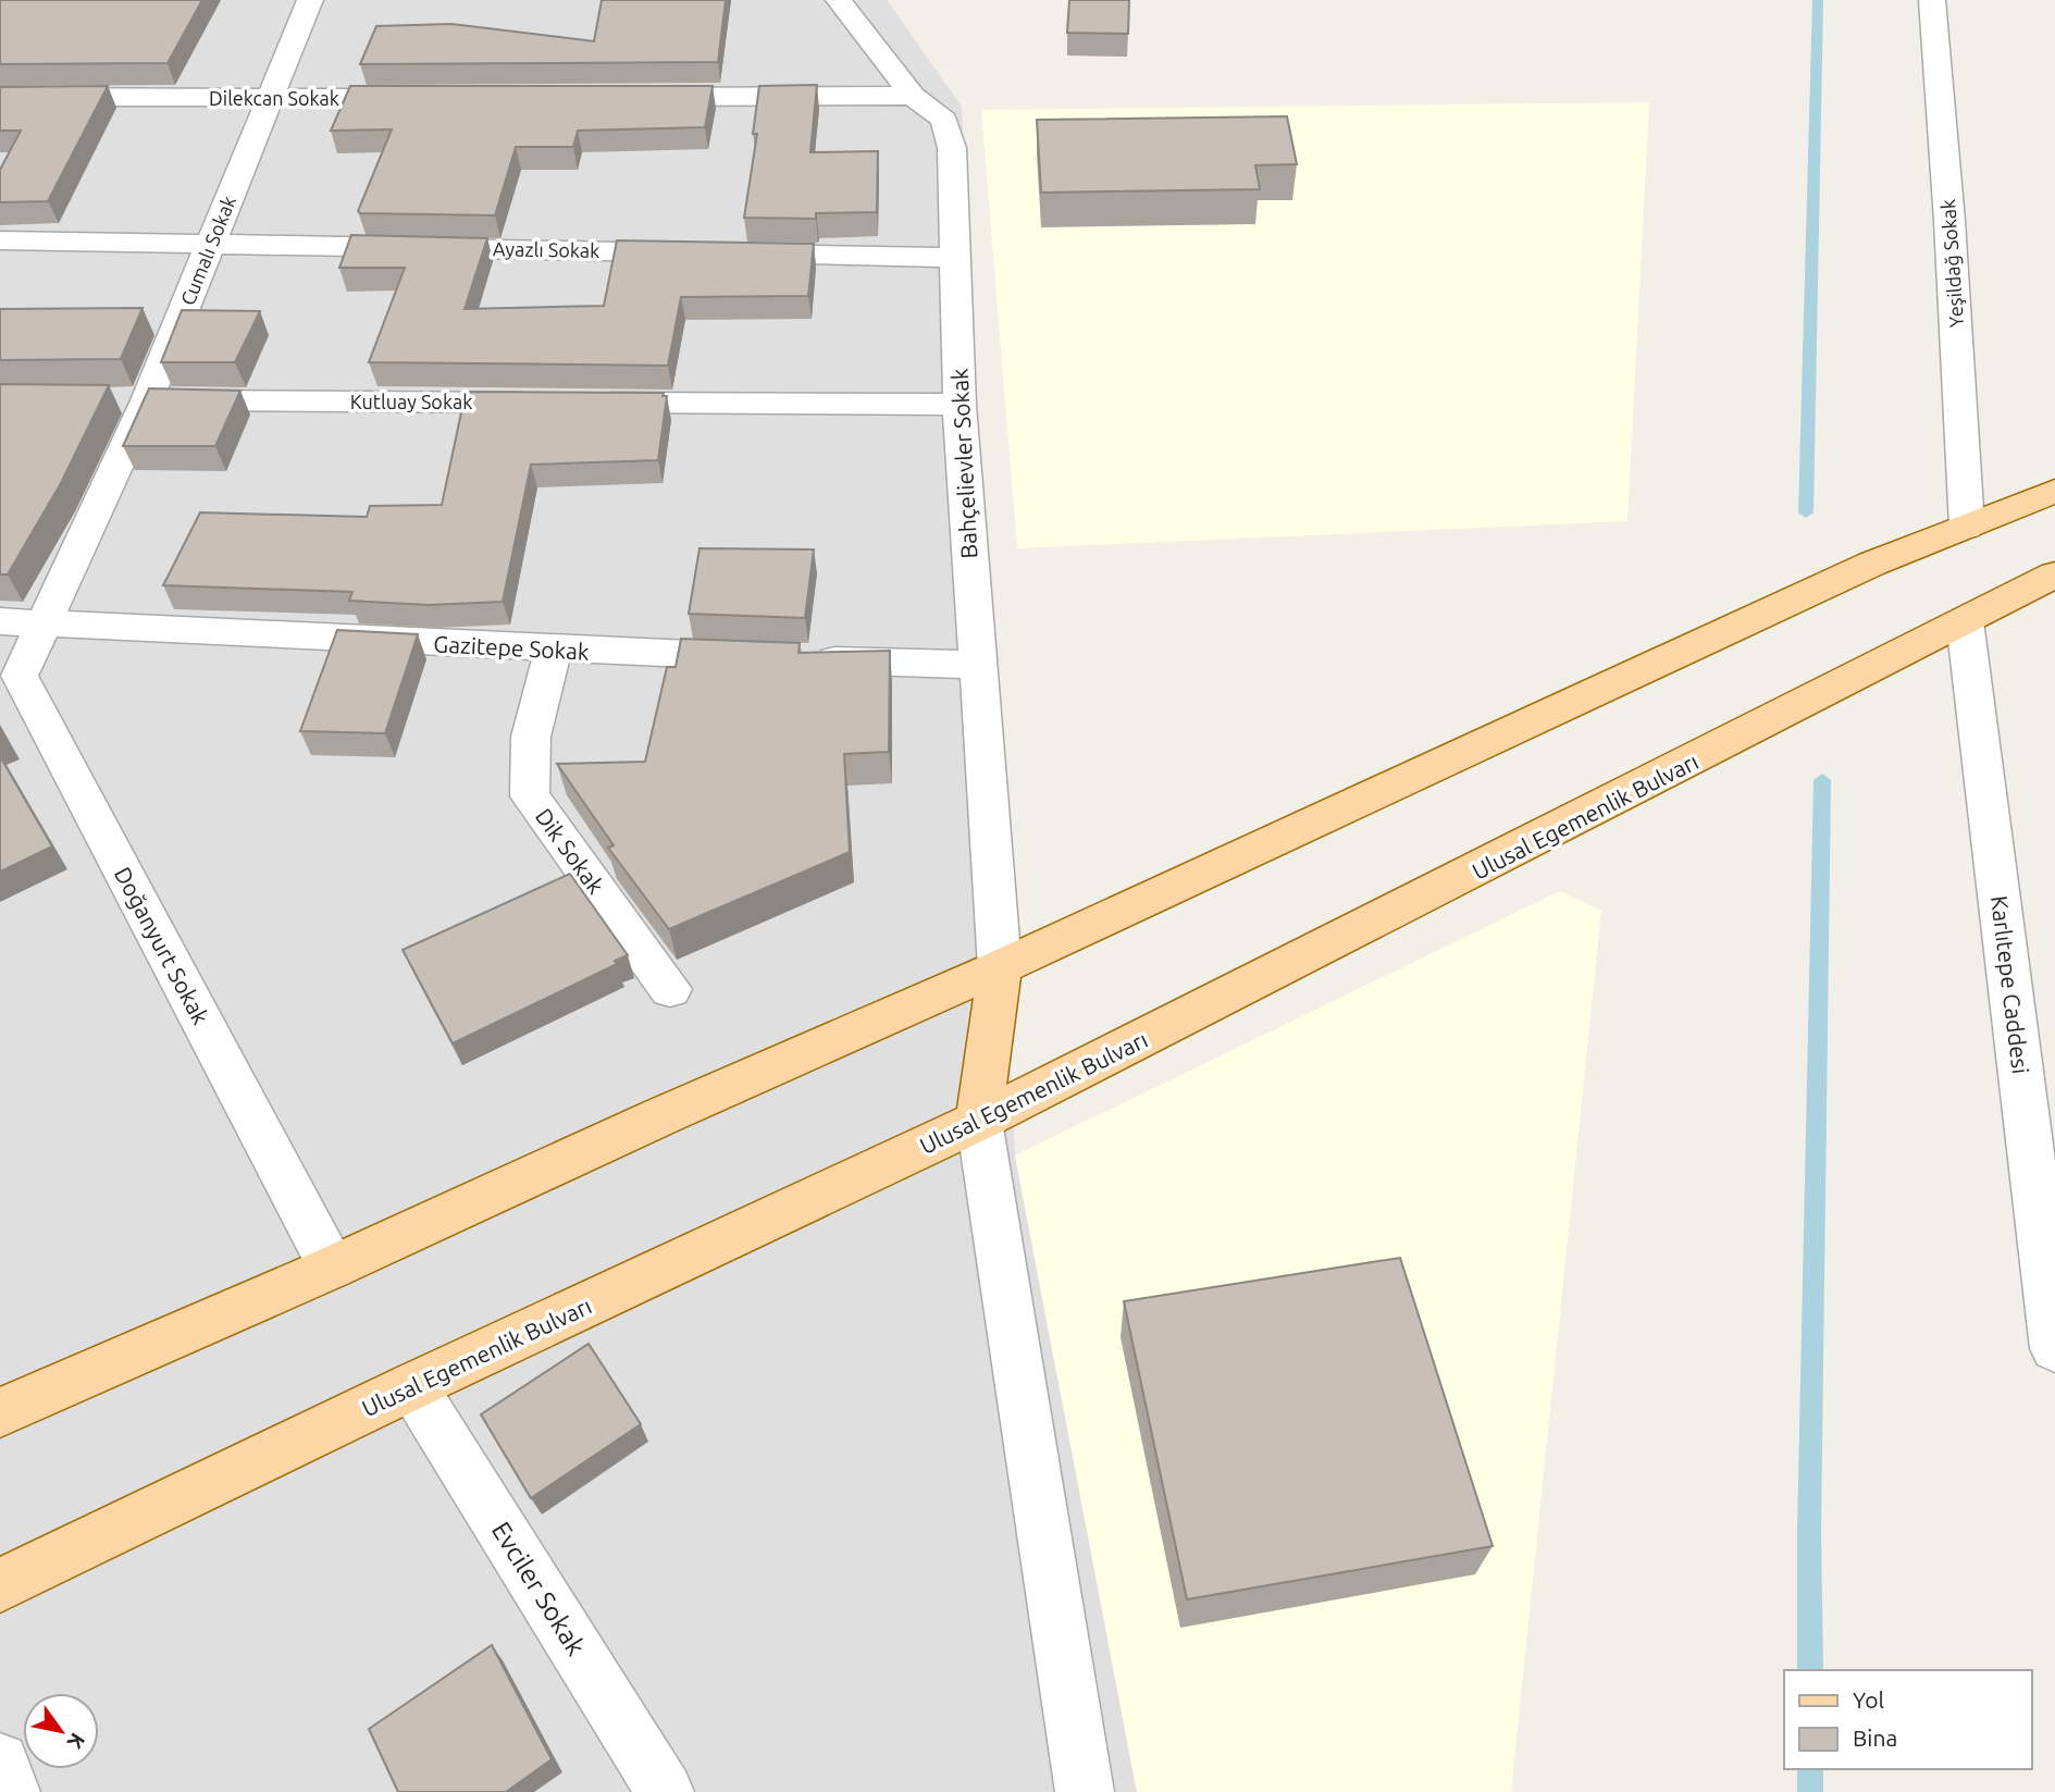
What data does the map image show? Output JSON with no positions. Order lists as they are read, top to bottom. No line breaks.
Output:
{"streets":{"main road":["Ulusal Egemenlik Bulvarı"],"street":["Dilekcan Sokak","Ayazlı Sokak","Cumalı Sokak","Yeşildağ Sokak","Kutluay Sokak","Bahçelievler Sokak","Gazitepe Sokak","Dik Sokak","Doğanyurt Sokak","Karlıtepe Caddesi","Evciler Sokak"]},"crossings":[["Dilekcan Sokak","Cumalı Sokak"],["Ayazlı Sokak","Cumalı Sokak"],["Cumalı Sokak","Kutluay Sokak"],["Cumalı Sokak","Gazitepe Sokak"],["Cumalı Sokak","Doğanyurt Sokak"],["Kutluay Sokak","Bahçelievler Sokak"],["Bahçelievler Sokak","Gazitepe Sokak"],["Gazitepe Sokak","Dik Sokak"],["Gazitepe Sokak","Doğanyurt Sokak"],["Ulusal Egemenlik Bulvarı","Karlıtepe Caddesi"],["Ulusal Egemenlik Bulvarı","Evciler Sokak"]],"legend":["Yol","Bina"],"north":"bottom right"}
